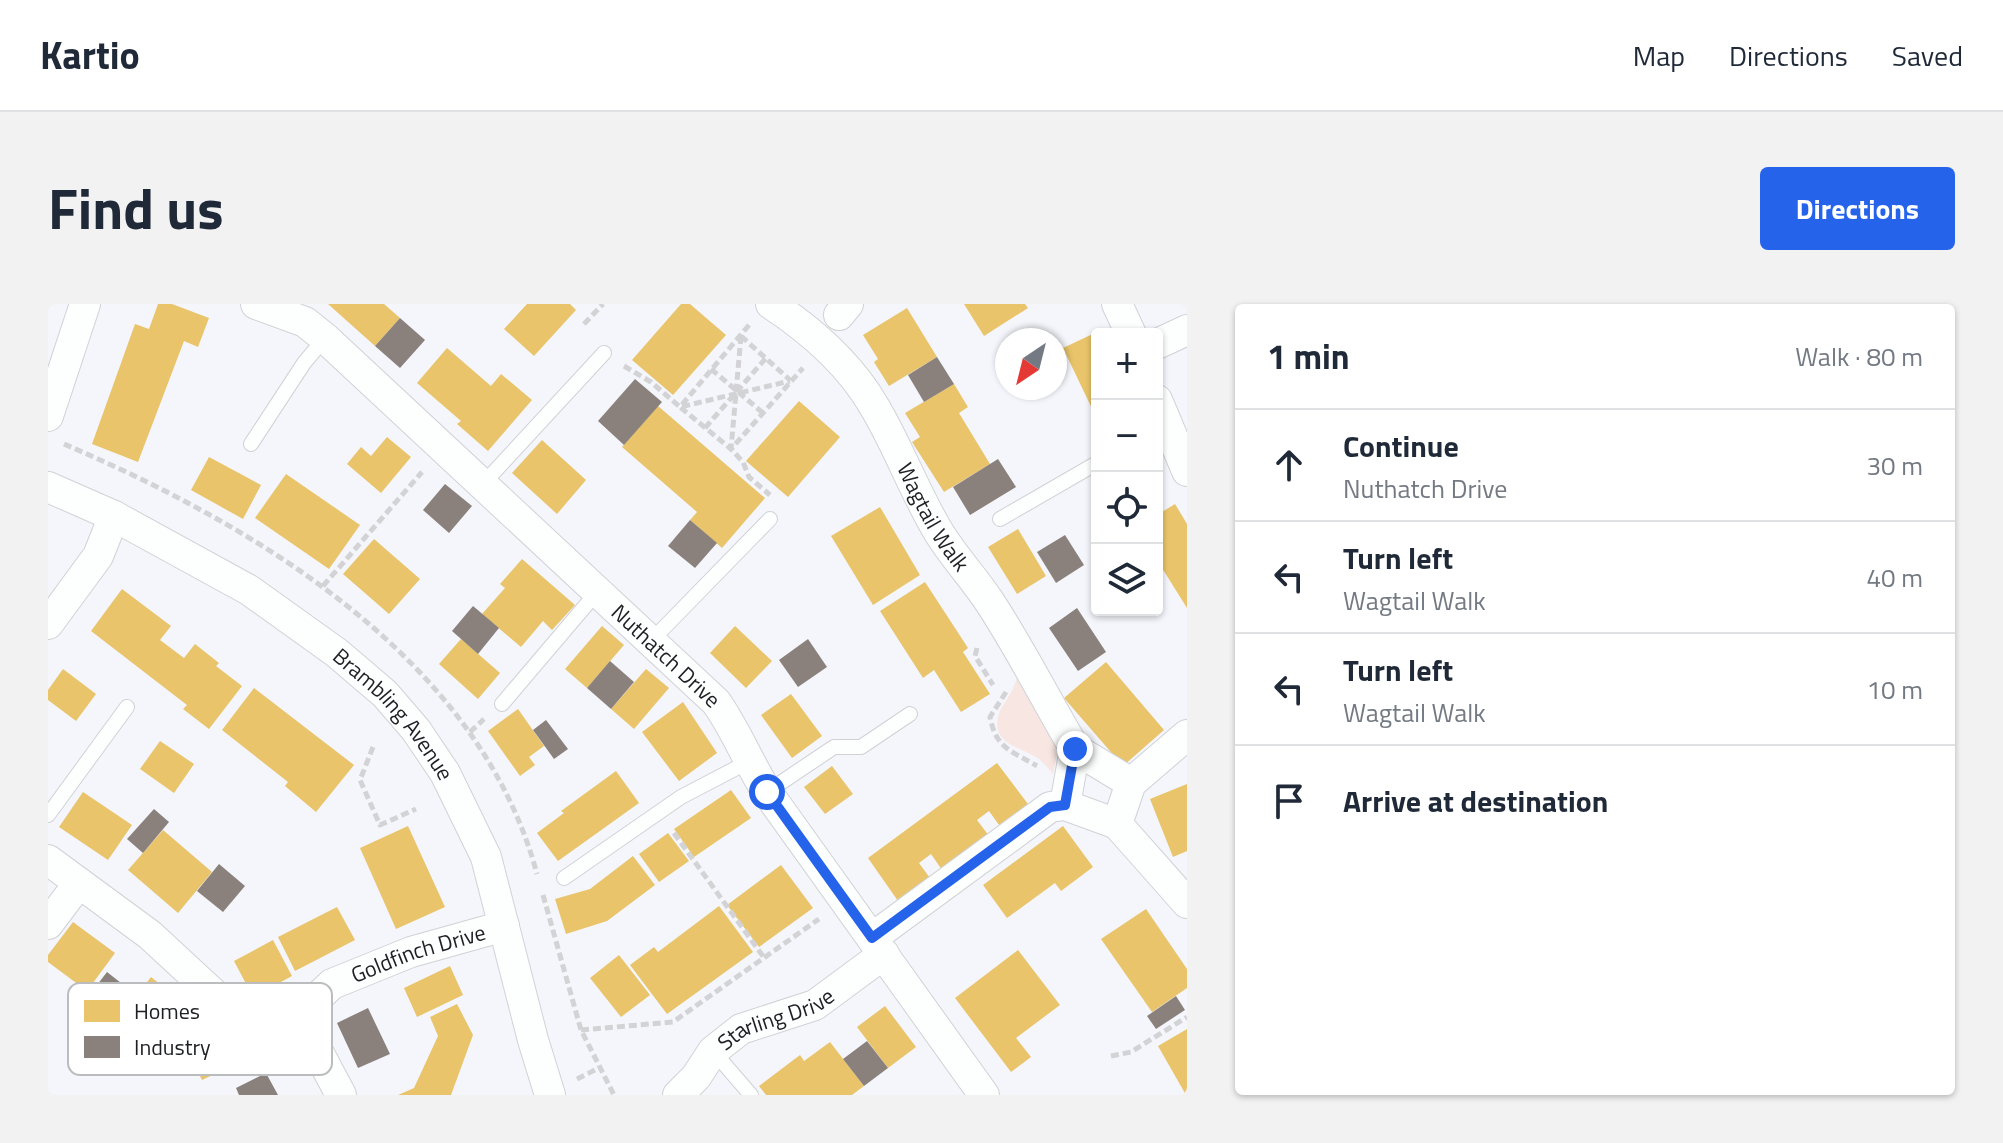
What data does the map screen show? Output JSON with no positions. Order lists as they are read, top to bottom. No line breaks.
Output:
{"streets":{"street":["Wagtail Walk","Nuthatch Drive","Brambling Avenue","Goldfinch Drive","Starling Drive"]},"crossings":[["Nuthatch Drive","Starling Drive"],["Brambling Avenue","Goldfinch Drive"]],"legend":["Homes","Industry"],"north":"bottom left","page":{"header":"Kartio","nav":["Map","Directions","Saved"],"title":"Find us","buttons":"Directions","heading":["1 min","Walk · 80 m"],"map_buttons":["+","−"],"list":[["Continue","Nuthatch Drive","30 m"],["Turn left","Wagtail Walk","40 m"],["Turn left","Wagtail Walk","10 m"],"Arrive at destination"]}}
